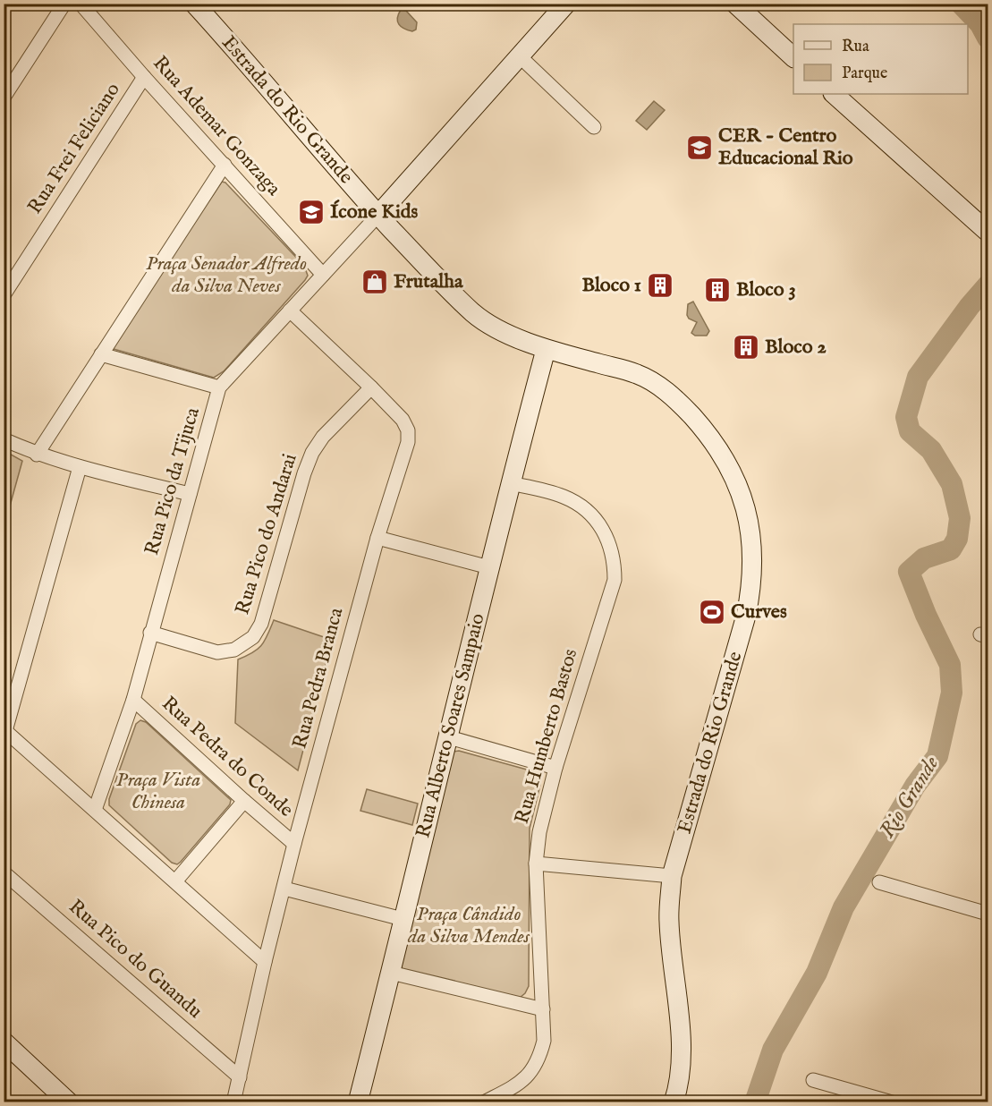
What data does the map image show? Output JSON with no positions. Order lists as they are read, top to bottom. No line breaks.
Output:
{"streets":{"main road":["Estrada do Rio Grande","Rua Alberto Soares Sampaio"],"street":["Rua Ademar Gonzaga","Rua Frei Feliciano","Rua Pico da Tijuca","Rua Pico do Andarai","Rua Pedra Branca","Rua Humberto Bastos","Rua Pedra do Conde","Rua Pico do Guandu"]},"crossings":[["Estrada do Rio Grande","Rua Pico da Tijuca"],["Estrada do Rio Grande","Rua Alberto Soares Sampaio"],["Rua Ademar Gonzaga","Rua Frei Feliciano"],["Rua Ademar Gonzaga","Rua Pico da Tijuca"],["Rua Pico da Tijuca","Rua Pico do Andarai"],["Rua Pico da Tijuca","Rua Pedra Branca"],["Rua Pico da Tijuca","Rua Pedra do Conde"],["Rua Pico do Andarai","Rua Pedra Branca"],["Rua Pedra Branca","Rua Pedra do Conde"],["Rua Pedra Branca","Rua Pico do Guandu"],["Rua Alberto Soares Sampaio","Rua Humberto Bastos"]],"water":["Rio Grande"],"parks":["Praça Senador Alfredo da Silva Neves","Praça Vista Chinesa","Praça Cândido da Silva Mendes"],"places":{"school or university":["CER - Centro Educacional Rio","Ícone Kids"],"shop":["Frutalha"],"building":["Bloco 1","Bloco 3","Bloco 2"],"sports":["Curves"]},"legend":["Rua","Parque"]}
